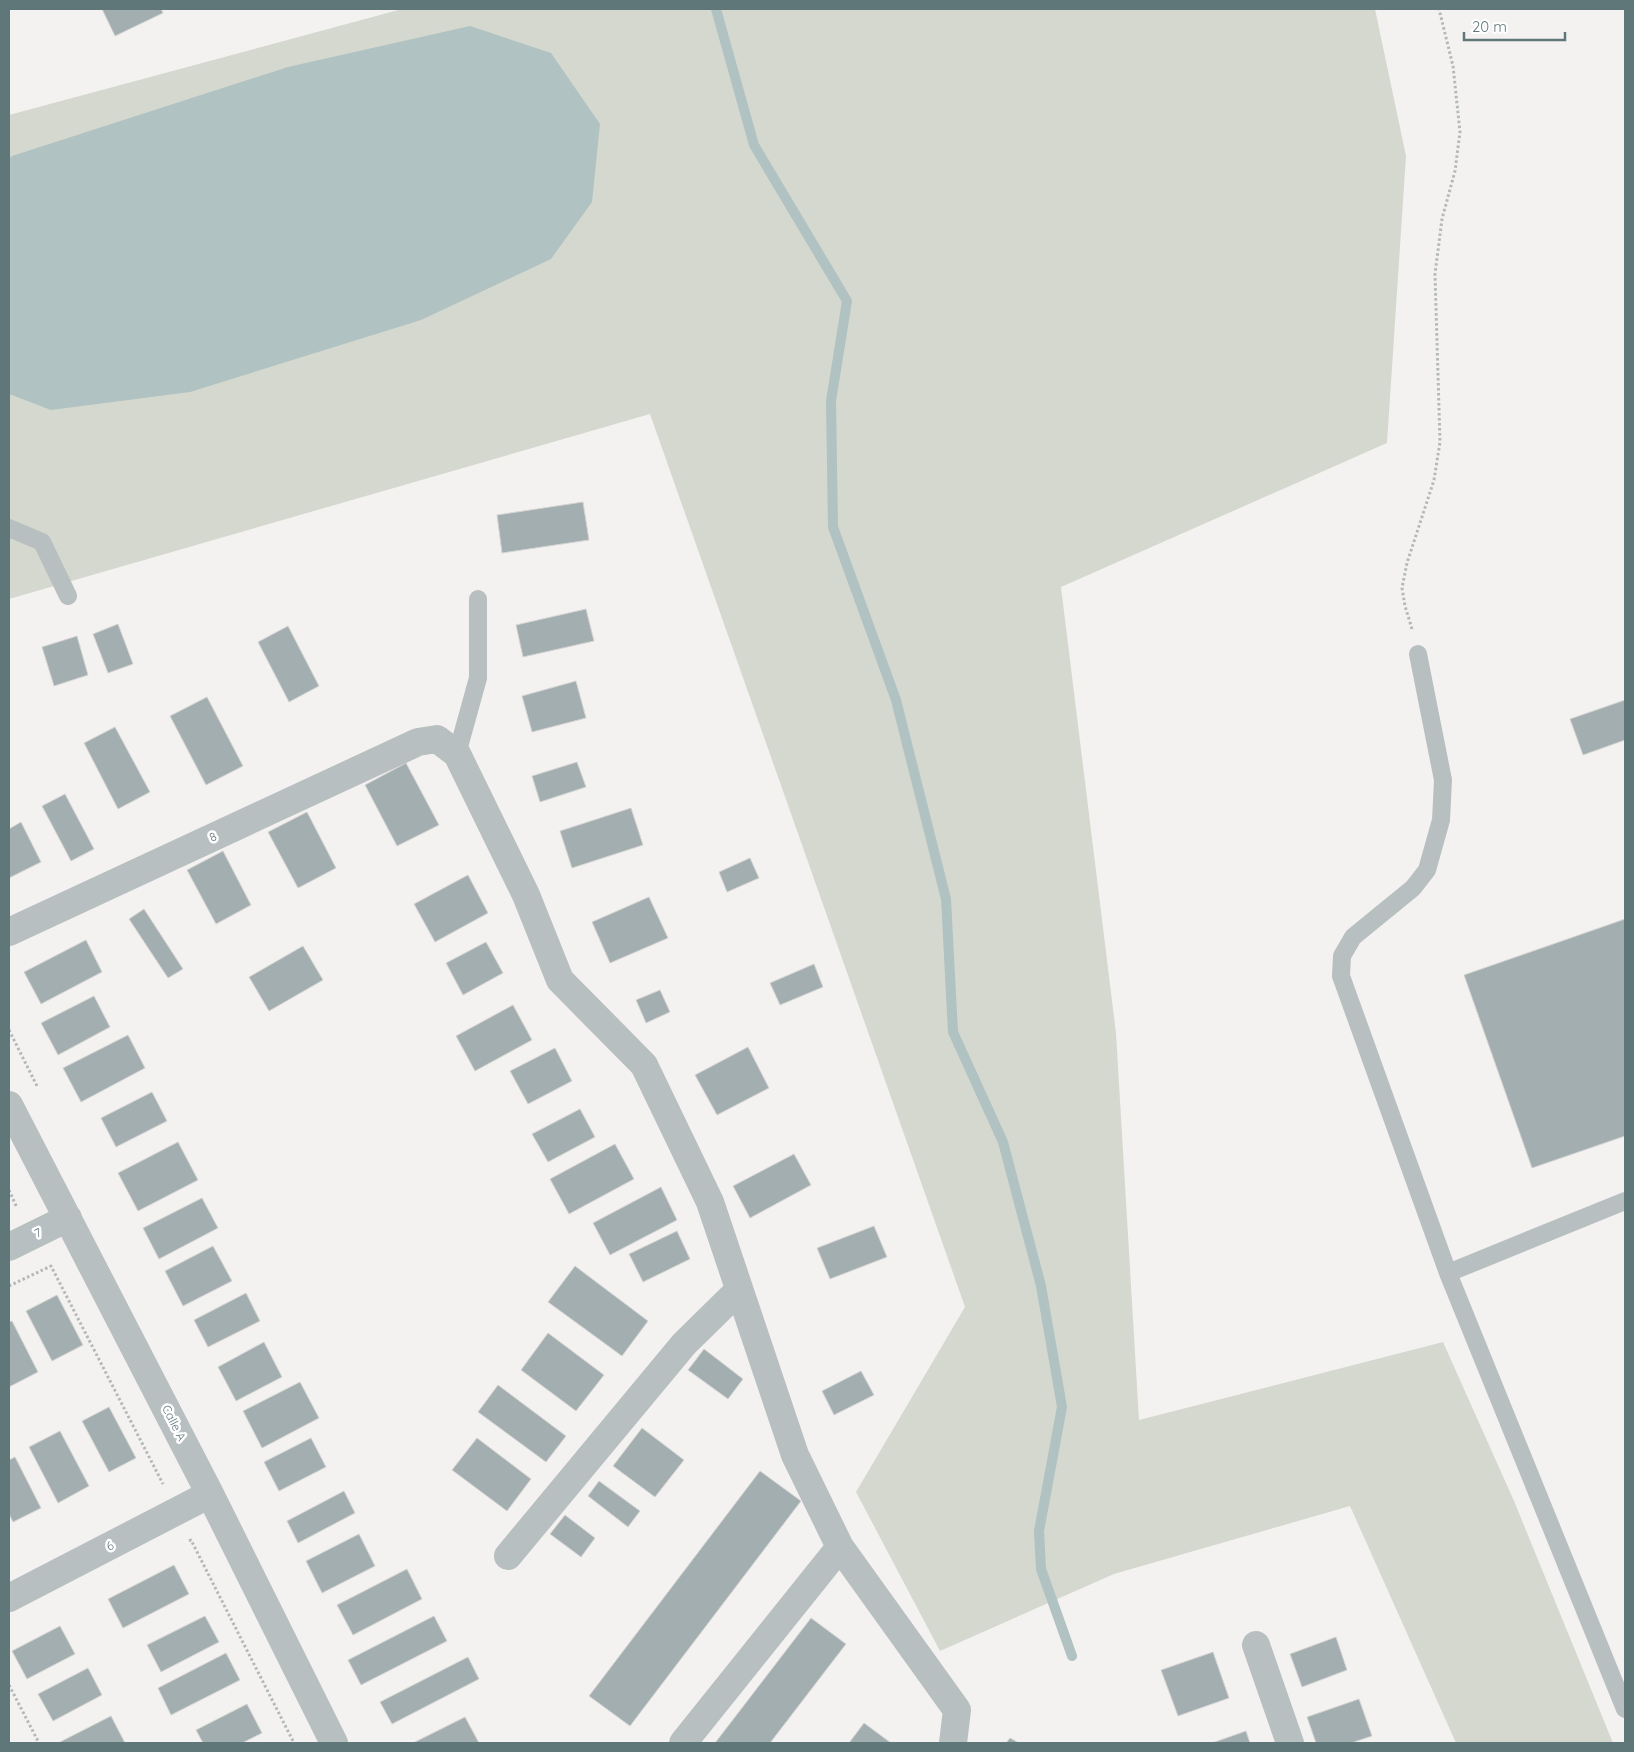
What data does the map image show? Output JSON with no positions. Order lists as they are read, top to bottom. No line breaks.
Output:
{"streets":{"street":["8","7","Calle A","6"]},"crossings":[["7","Calle A"],["Calle A","6"]],"scale_bar":"20 m"}
